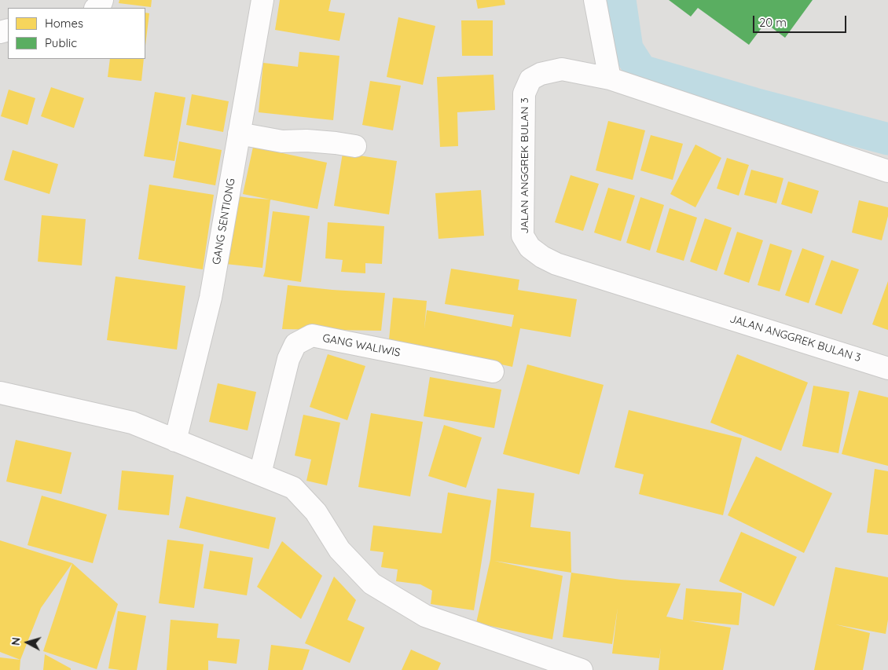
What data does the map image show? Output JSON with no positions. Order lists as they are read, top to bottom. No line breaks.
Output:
{"streets":{"street":["JALAN ANGGREK BULAN 3","GANG SENTIONG","GANG WALIWIS"]},"legend":["Homes","Public"],"scale_bar":"20 m","north":"left"}
